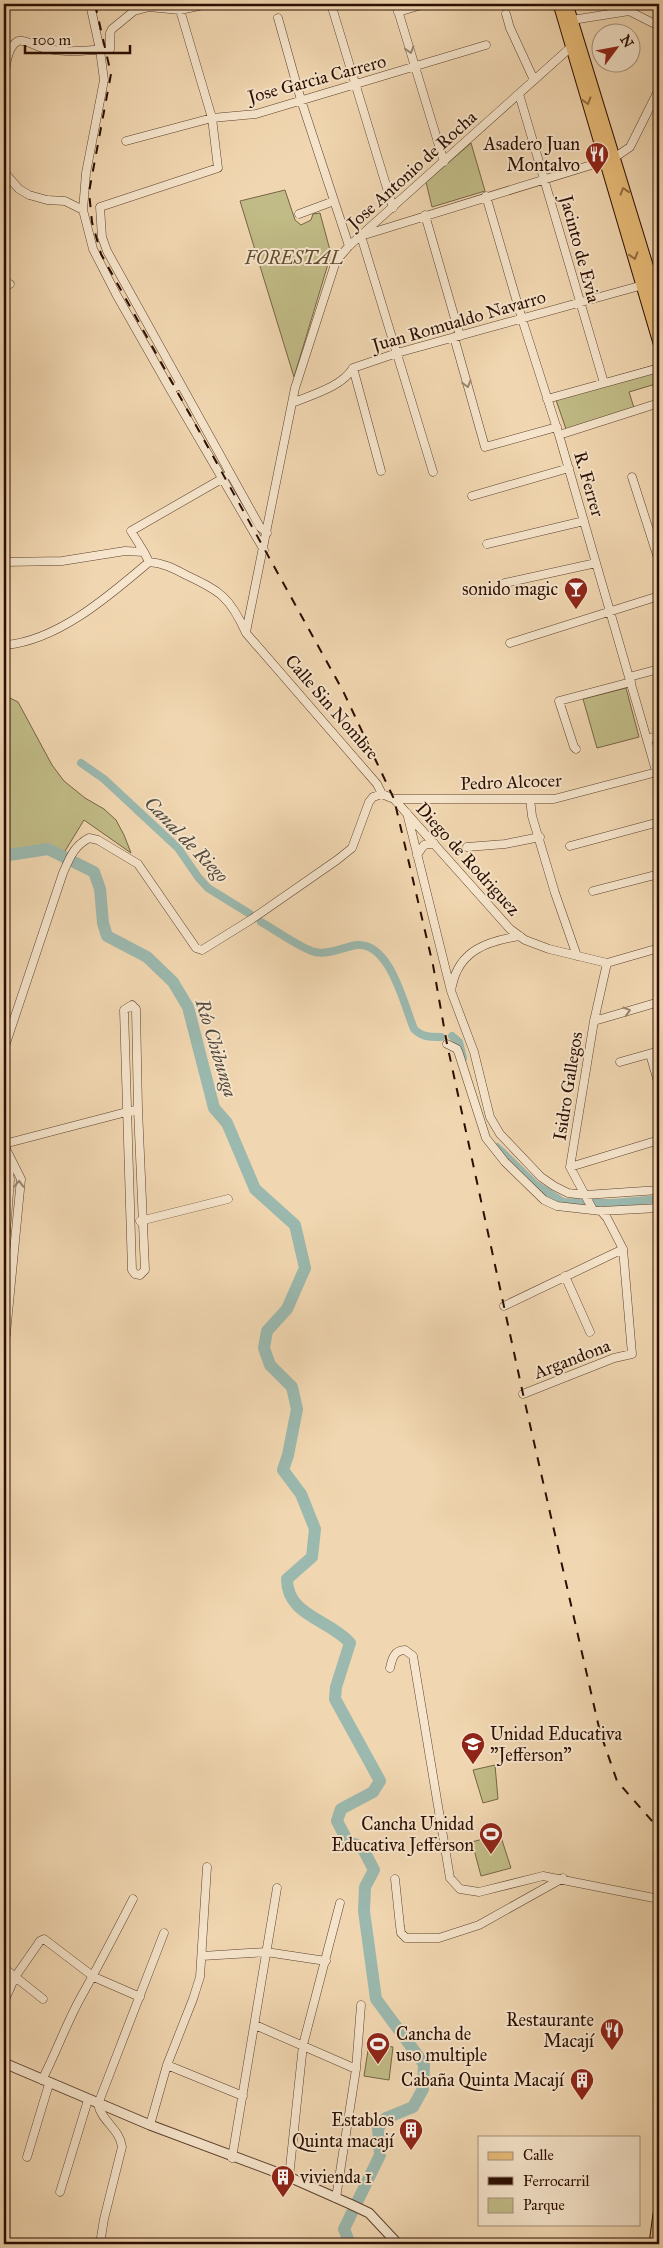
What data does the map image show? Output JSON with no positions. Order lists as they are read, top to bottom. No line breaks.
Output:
{"streets":{"street":["Jose Garcia Carrero","Jose Antonio de Rocha","Jacinto de Evia","Juan Romualdo Navarro","R. Ferrer","Calle Sin Nombre","Pedro Alcocer","Diego de Rodriguez","Isidro Gallegos","Argandona"]},"crossings":[["Jose Antonio de Rocha","Jacinto de Evia"],["Jose Antonio de Rocha","Juan Romualdo Navarro"],["Jose Antonio de Rocha","Calle Sin Nombre"],["Jacinto de Evia","Juan Romualdo Navarro"],["Juan Romualdo Navarro","R. Ferrer"],["R. Ferrer","Pedro Alcocer"],["Pedro Alcocer","Diego de Rodriguez"],["Diego de Rodriguez","Isidro Gallegos"],["Isidro Gallegos","Argandona"]],"water":["Canal de Riego","Río Chibunga"],"parks":["FORESTAL"],"places":{"restaurant":["Asadero Juan Montalvo","Restaurante Macají"],"bar":["sonido magic"],"school or university":["Unidad Educativa \"Jefferson\""],"sports":["Cancha Unidad Educativa Jefferson","Cancha de uso multiple"],"building":["Cabaña Quinta Macají","Establos Quinta macají","vivienda 1"]},"legend":["Calle","Ferrocarril","Parque"],"scale_bar":"100 m","north":"top right"}
